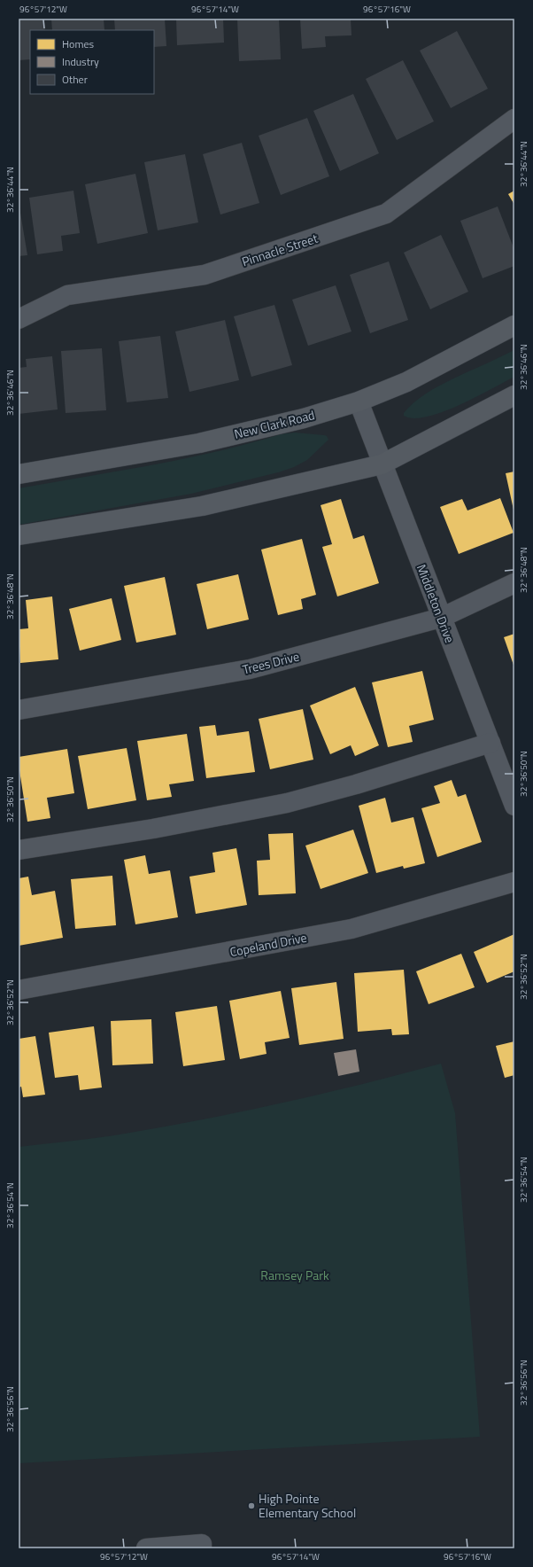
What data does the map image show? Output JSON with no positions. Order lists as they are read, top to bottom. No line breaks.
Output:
{"streets":{"main road":["New Clark Road"],"street":["Pinnacle Street","Middleton Drive","Trees Drive","Copeland Drive"]},"crossings":[["New Clark Road","Middleton Drive"],["Middleton Drive","Trees Drive"]],"parks":["Ramsey Park"],"places":["High Pointe Elementary School"],"legend":["Homes","Industry","Other"],"coordinates":["96°57'12\"W","96°57'14\"W","96°57'16\"W","32°36'44\"N","32°36'46\"N","32°36'48\"N","32°36'50\"N","32°36'52\"N","32°36'54\"N","32°36'56\"N"]}
